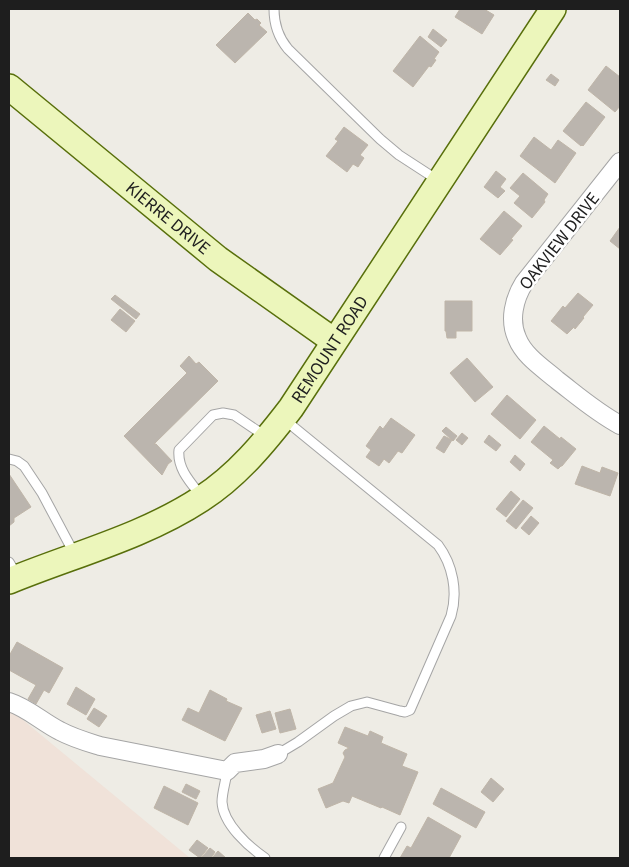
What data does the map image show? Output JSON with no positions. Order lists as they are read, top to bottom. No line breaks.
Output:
{"streets":{"street":["KIERRE DRIVE","OAKVIEW DRIVE","REMOUNT ROAD"]},"crossings":[["KIERRE DRIVE","REMOUNT ROAD"]]}
